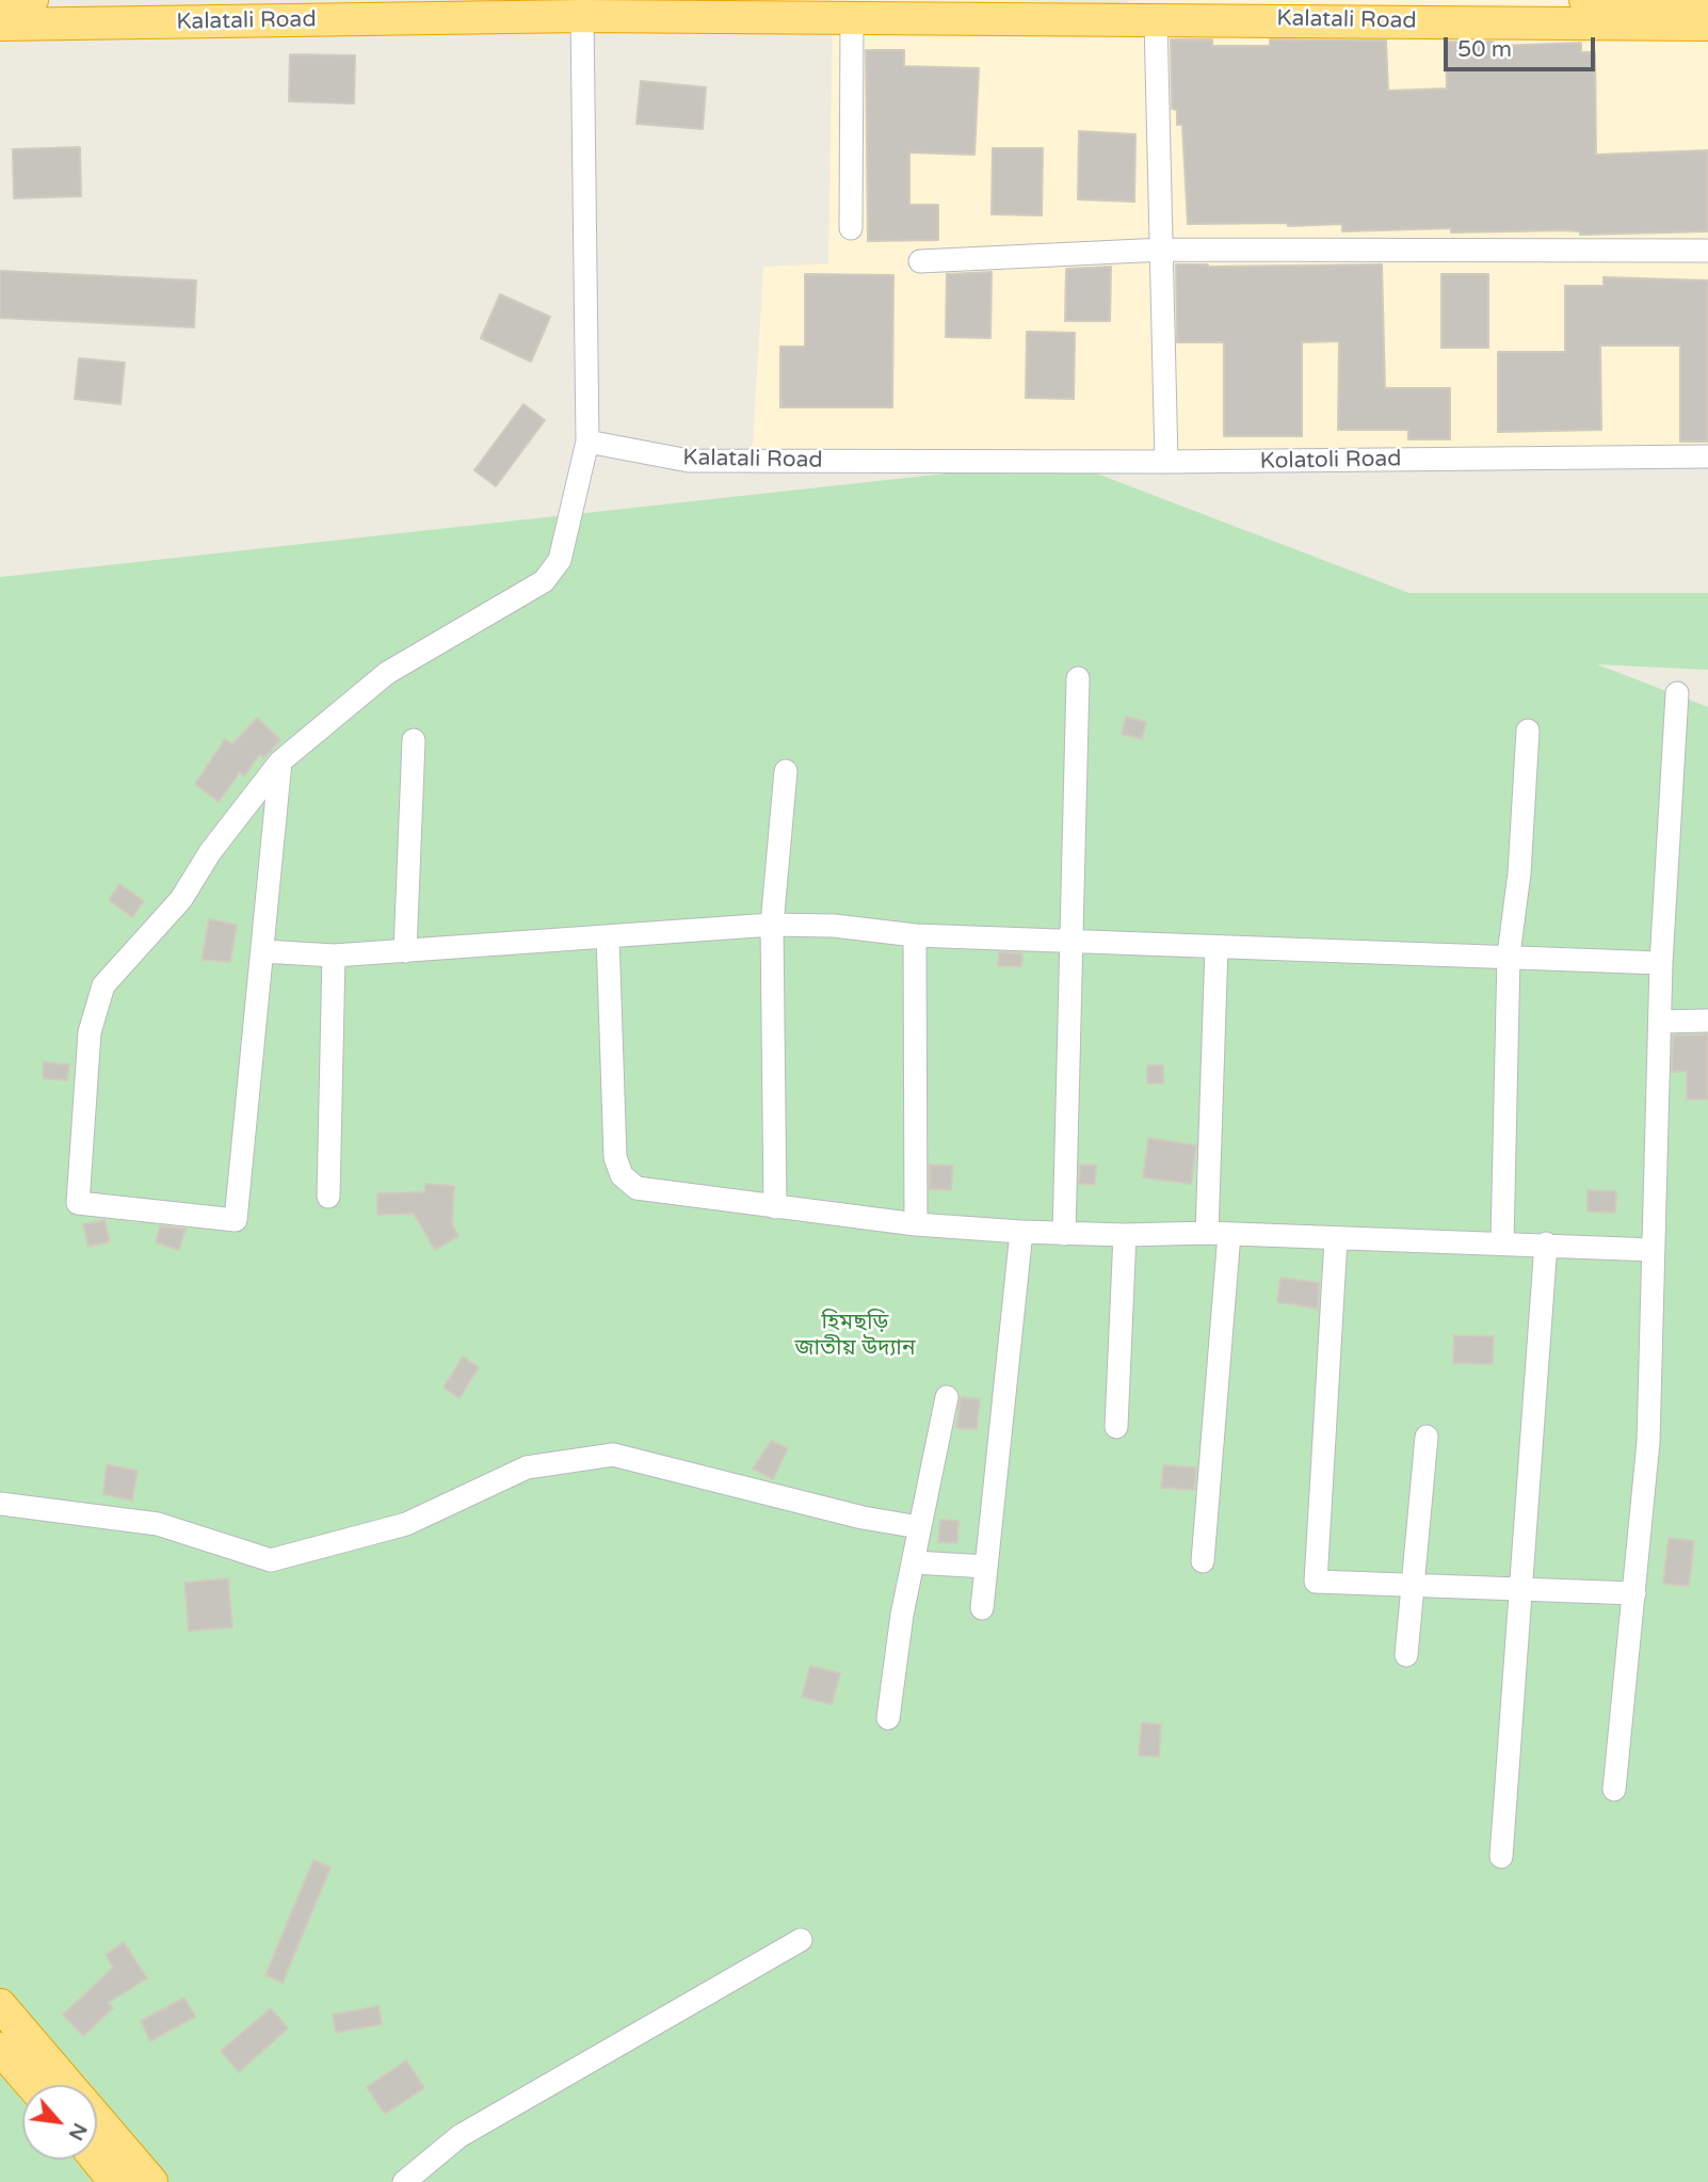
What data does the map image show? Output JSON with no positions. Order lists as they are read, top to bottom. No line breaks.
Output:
{"streets":{"highway":["Kalatali Road"],"street":["Kolatoli Road"]},"crossings":[["Kalatali Road","Kolatoli Road"]],"parks":["হিমছড়ি জাতীয় উদ্যান"],"scale_bar":"50 m","north":"bottom right"}
